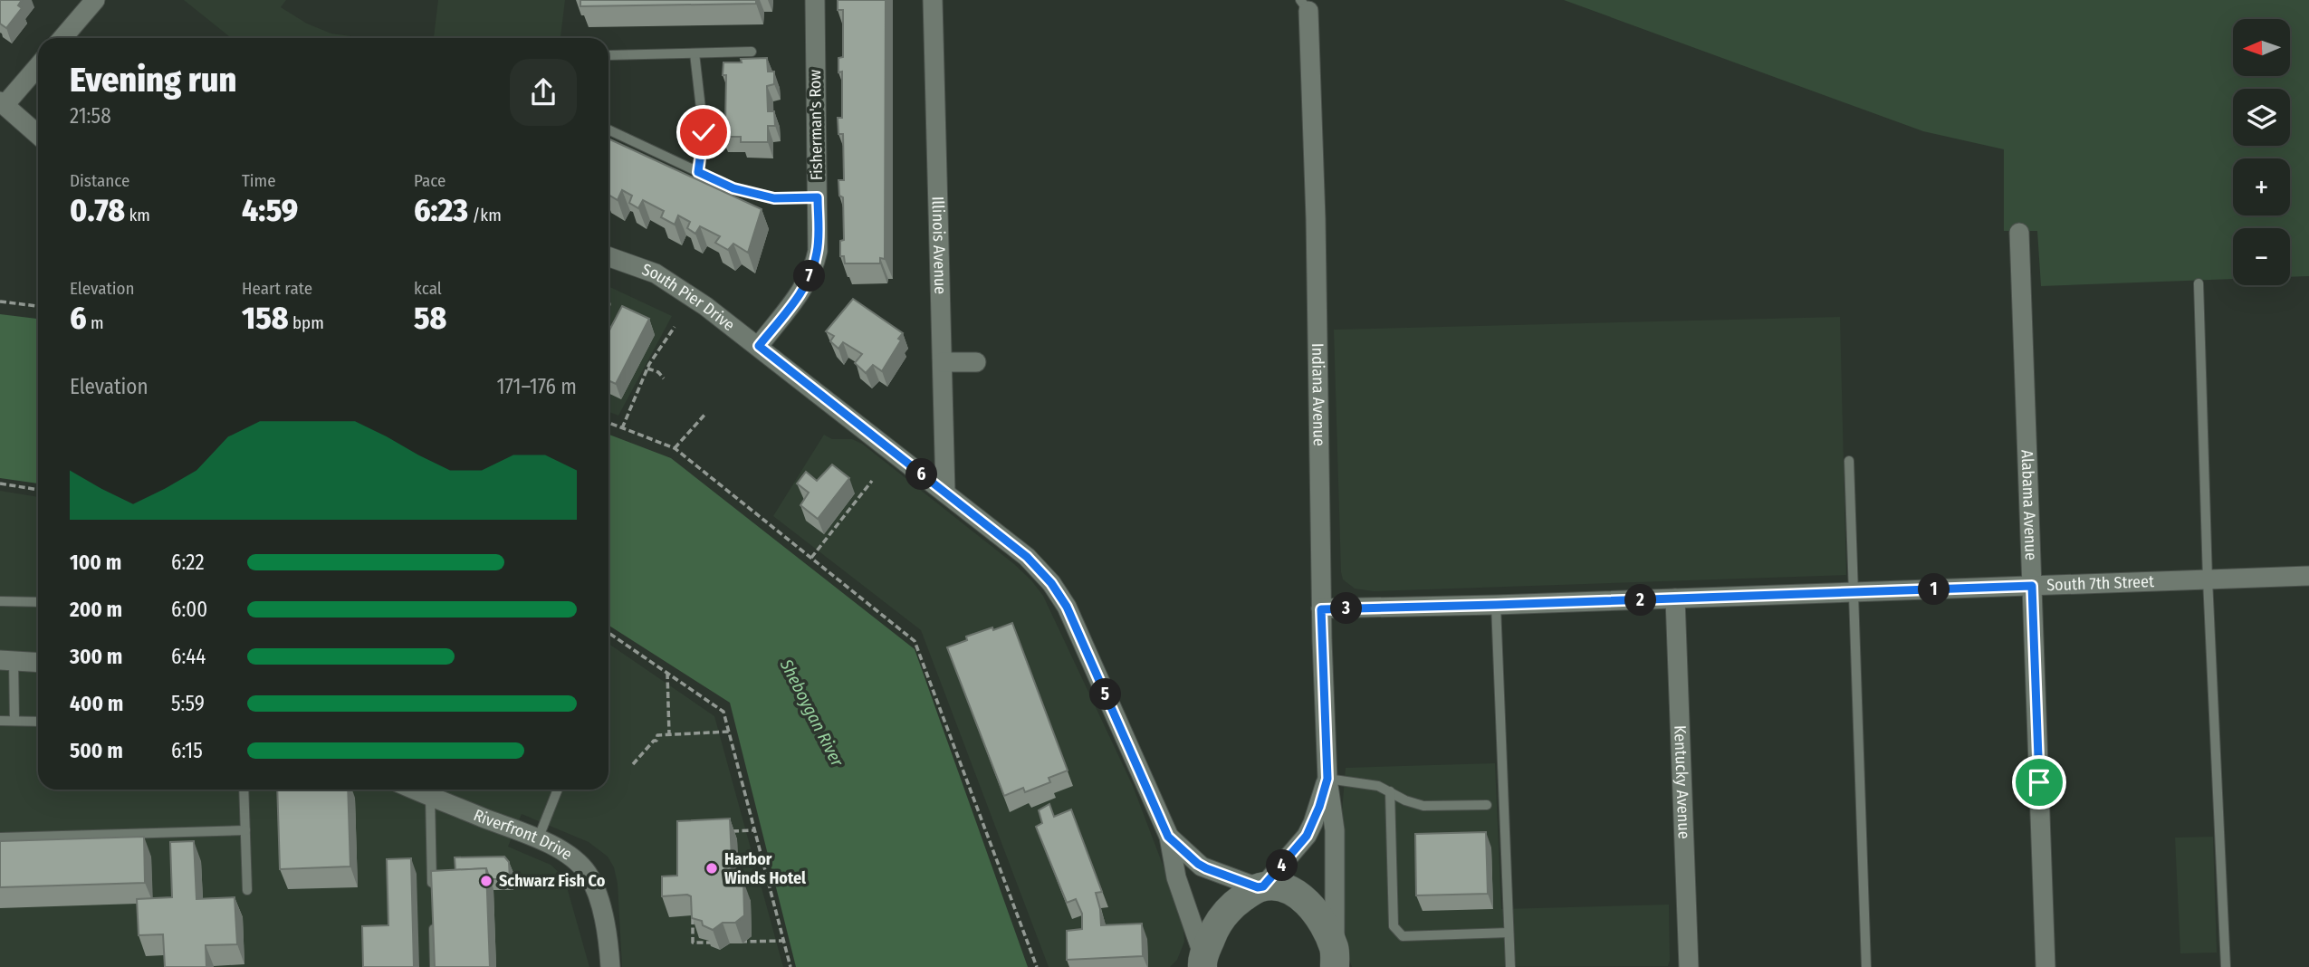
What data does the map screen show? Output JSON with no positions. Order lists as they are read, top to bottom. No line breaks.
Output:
{"streets":{"street":["Fisherman's Row","Illinois Avenue","South Pier Drive","Indiana Avenue","Alabama Avenue","South 7th Street","Kentucky Avenue","Riverfront Drive"]},"crossings":[["Fisherman's Row","South Pier Drive"],["Illinois Avenue","South Pier Drive"],["South Pier Drive","Indiana Avenue"],["Indiana Avenue","South 7th Street"],["Alabama Avenue","South 7th Street"],["South 7th Street","Kentucky Avenue"]],"water":["Sheboygan River"],"places":["Harbor Winds Hotel","Schwarz Fish Co"],"north":"left","page":{"map_buttons":["+","−"],"heading":["Evening run","21:58"],"stats":[["Distance","0.78 km"],["Time","4:59"],["Pace","6:23 /km"],["Elevation","6 m"],["Heart rate","158 bpm"],["kcal","58"]],"pins":["7","6","1","2","3","5","4"],"chart":["Elevation","171–176 m"],"list":[{"name":"100 m","note":"6:22"},{"name":"200 m","note":"6:00"},{"name":"300 m","note":"6:44"},{"name":"400 m","note":"5:59"},{"name":"500 m","note":"6:15"}]}}
